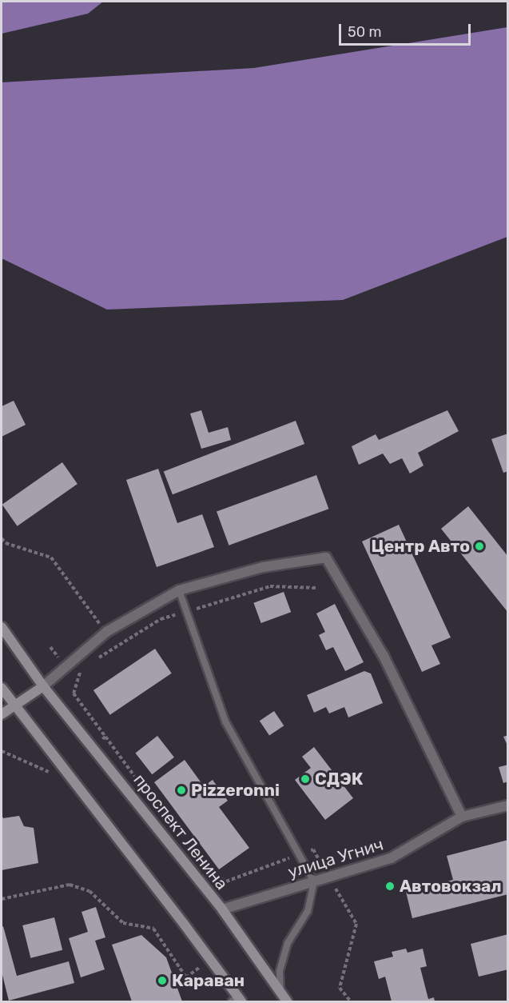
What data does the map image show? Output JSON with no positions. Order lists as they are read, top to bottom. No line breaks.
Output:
{"streets":{"main road":["проспект Ленина"],"street":["улица Угнич"]},"crossings":[["проспект Ленина","улица Угнич"]],"places":["Центр Авто","СДЭК","Pizzeronni","Автовокзал","Караван"],"scale_bar":"50 m"}
